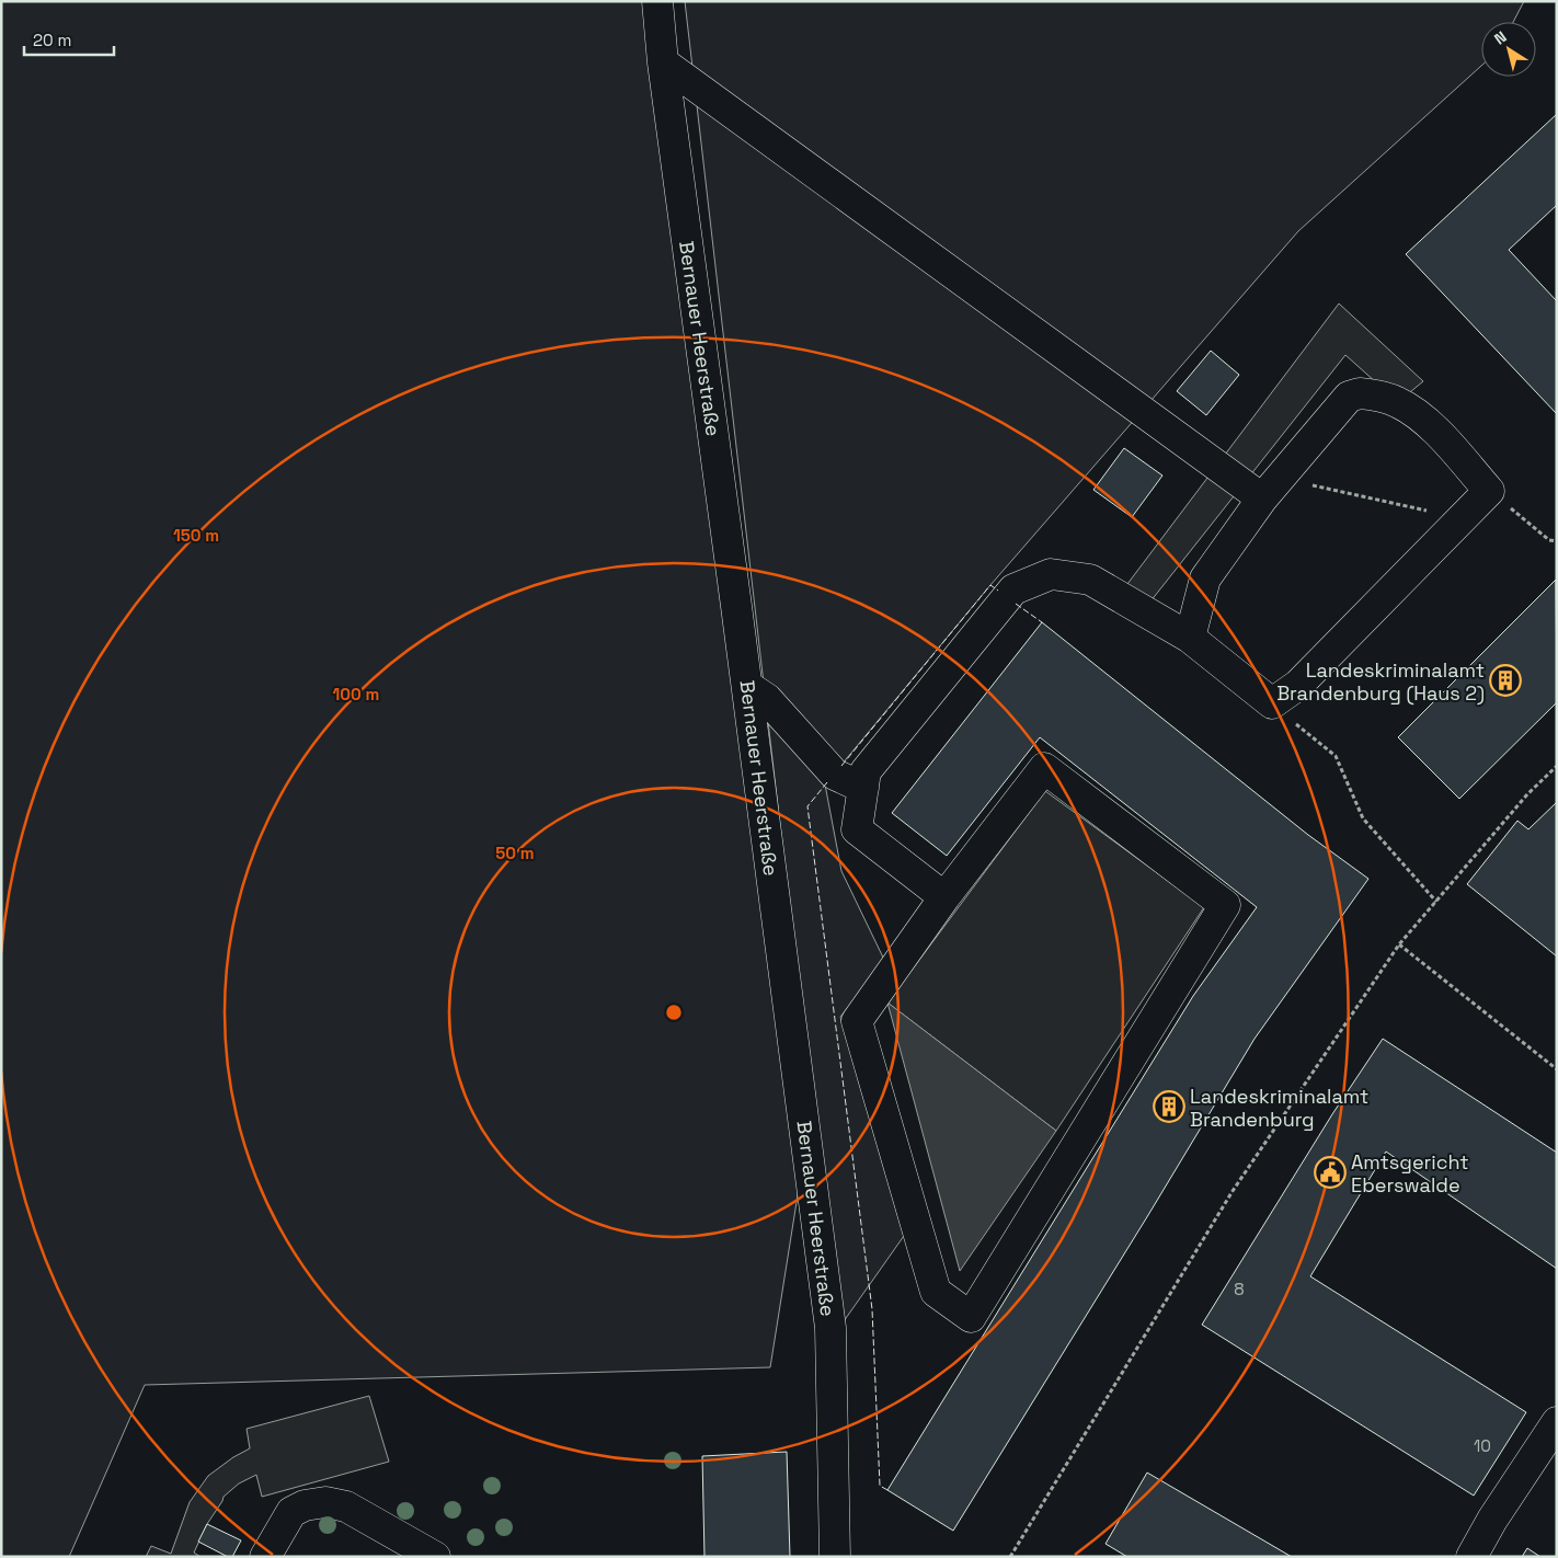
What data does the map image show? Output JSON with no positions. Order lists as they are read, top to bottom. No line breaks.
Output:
{"streets":{"street":["Bernauer Heerstraße"]},"places":{"building":["Landeskriminalamt Brandenburg (Haus 2)","Landeskriminalamt Brandenburg"],"public building":["Amtsgericht Eberswalde"]},"house_numbers":["8","10"],"scale_bar":"20 m","north":"top left","rings":["150 m","100 m","50 m"]}
